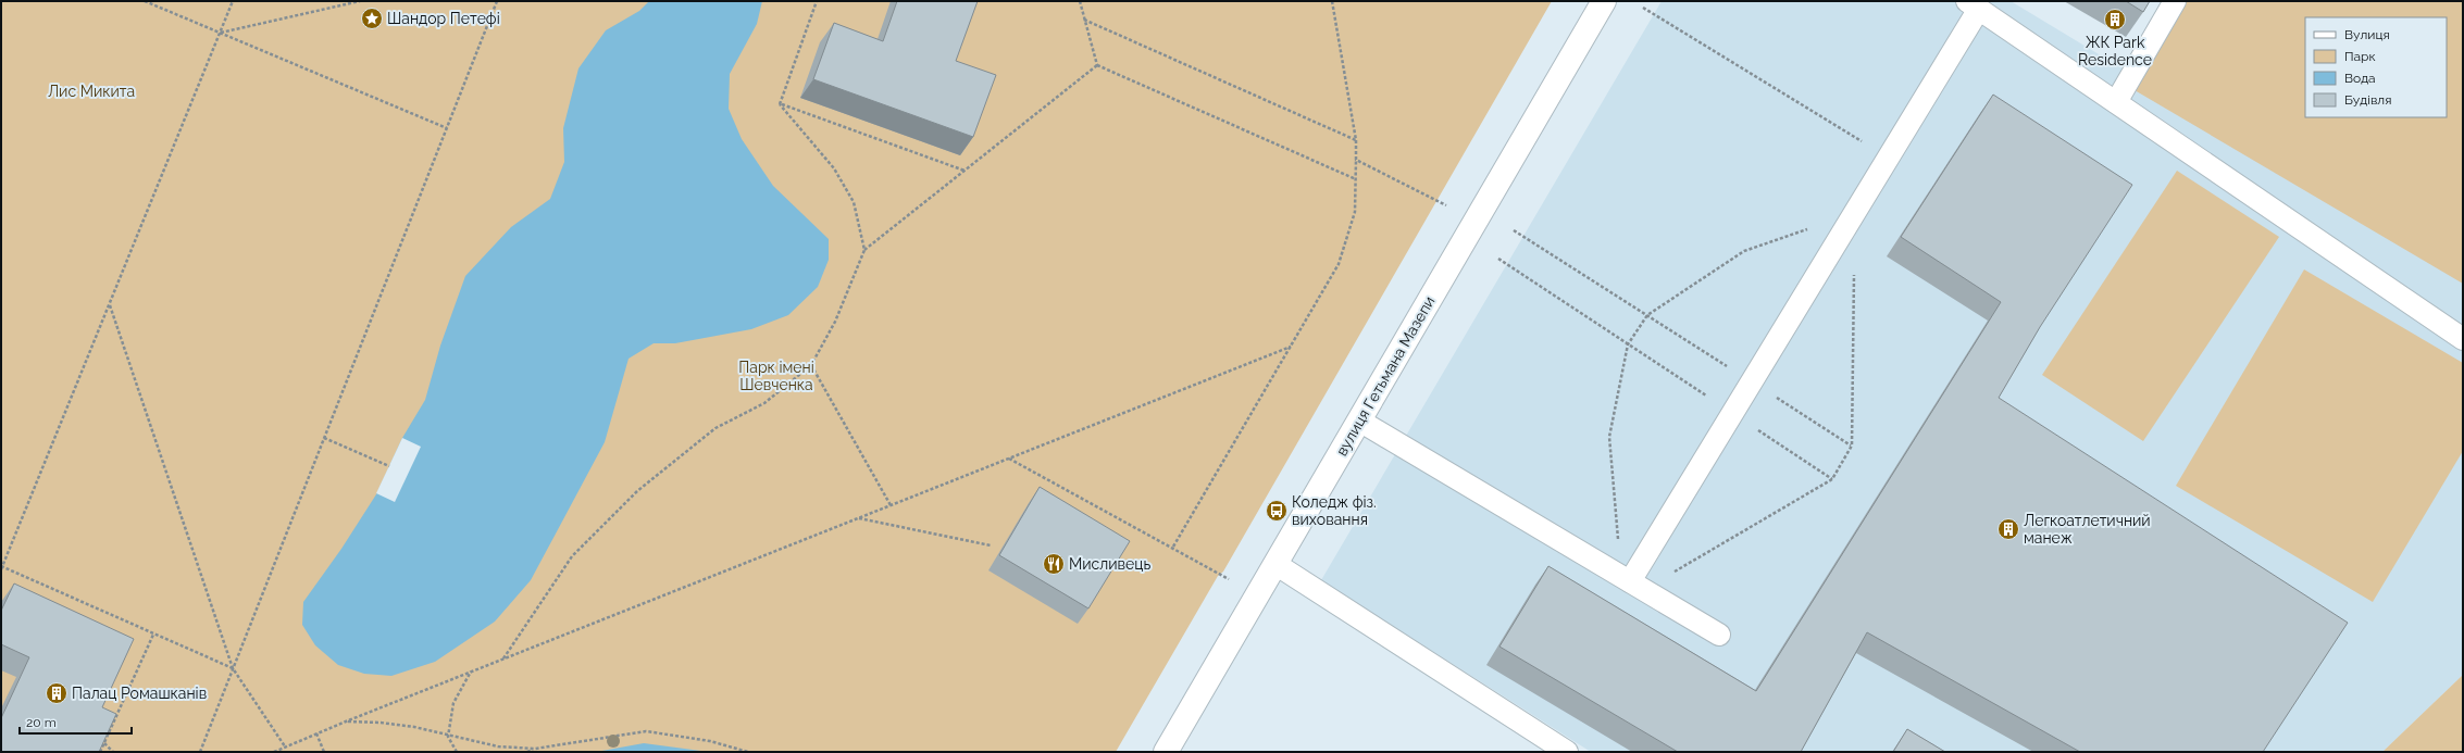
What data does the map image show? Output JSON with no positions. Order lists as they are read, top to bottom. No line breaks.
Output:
{"streets":{"main road":["вулиця Гетьмана Мазепи"]},"parks":["Лис Микита","Парк імені Шевченка"],"places":{"place":["Шандор Петефі"],"building":["ЖК Park Residence","Легкоатлетичний манеж","Палац Ромашканів"],"bus stop":["Коледж фіз. виховання"],"restaurant":["Мисливець"]},"legend":["Вулиця","Парк","Вода","Будівля"],"scale_bar":"20 m"}
